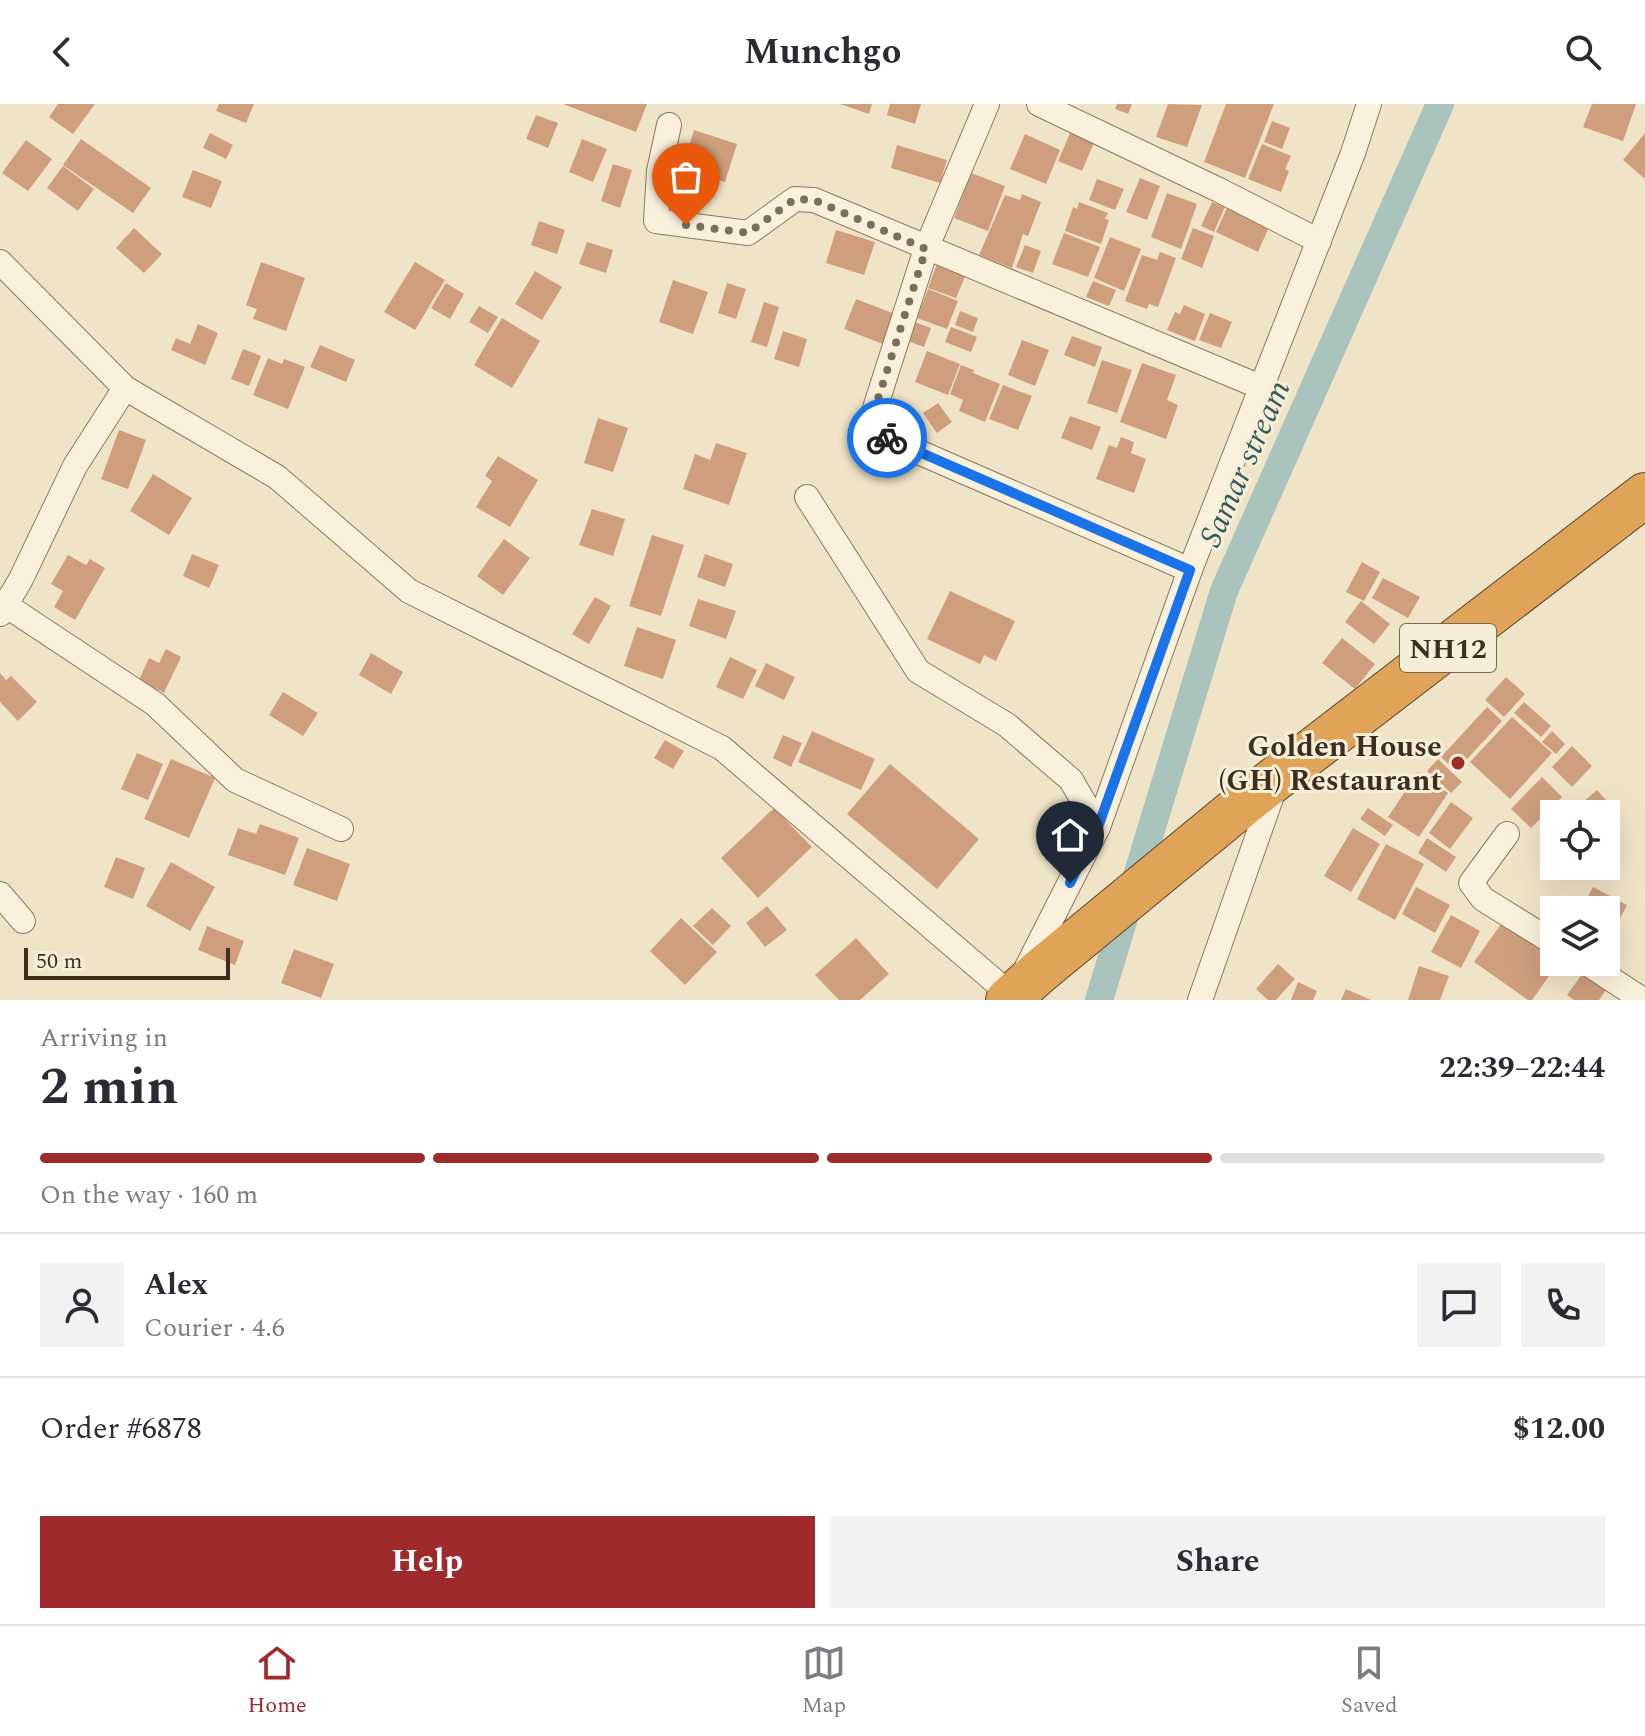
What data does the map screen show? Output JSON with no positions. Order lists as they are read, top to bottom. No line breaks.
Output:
{"streets":{"highway":["NH12"]},"water":["Samar stream"],"places":["Golden House (GH) Restaurant"],"scale_bar":"50 m","page":{"header":"Munchgo","scale":"50 m","heading":["2 min","Arriving in","22:39–22:44"],"panel":["Alex","Courier · 4.6","Order #6878","$12.00"],"bar":"On the way · 160 m","buttons":["Help","Share"],"tabs":["Home","Map","Saved"]}}
